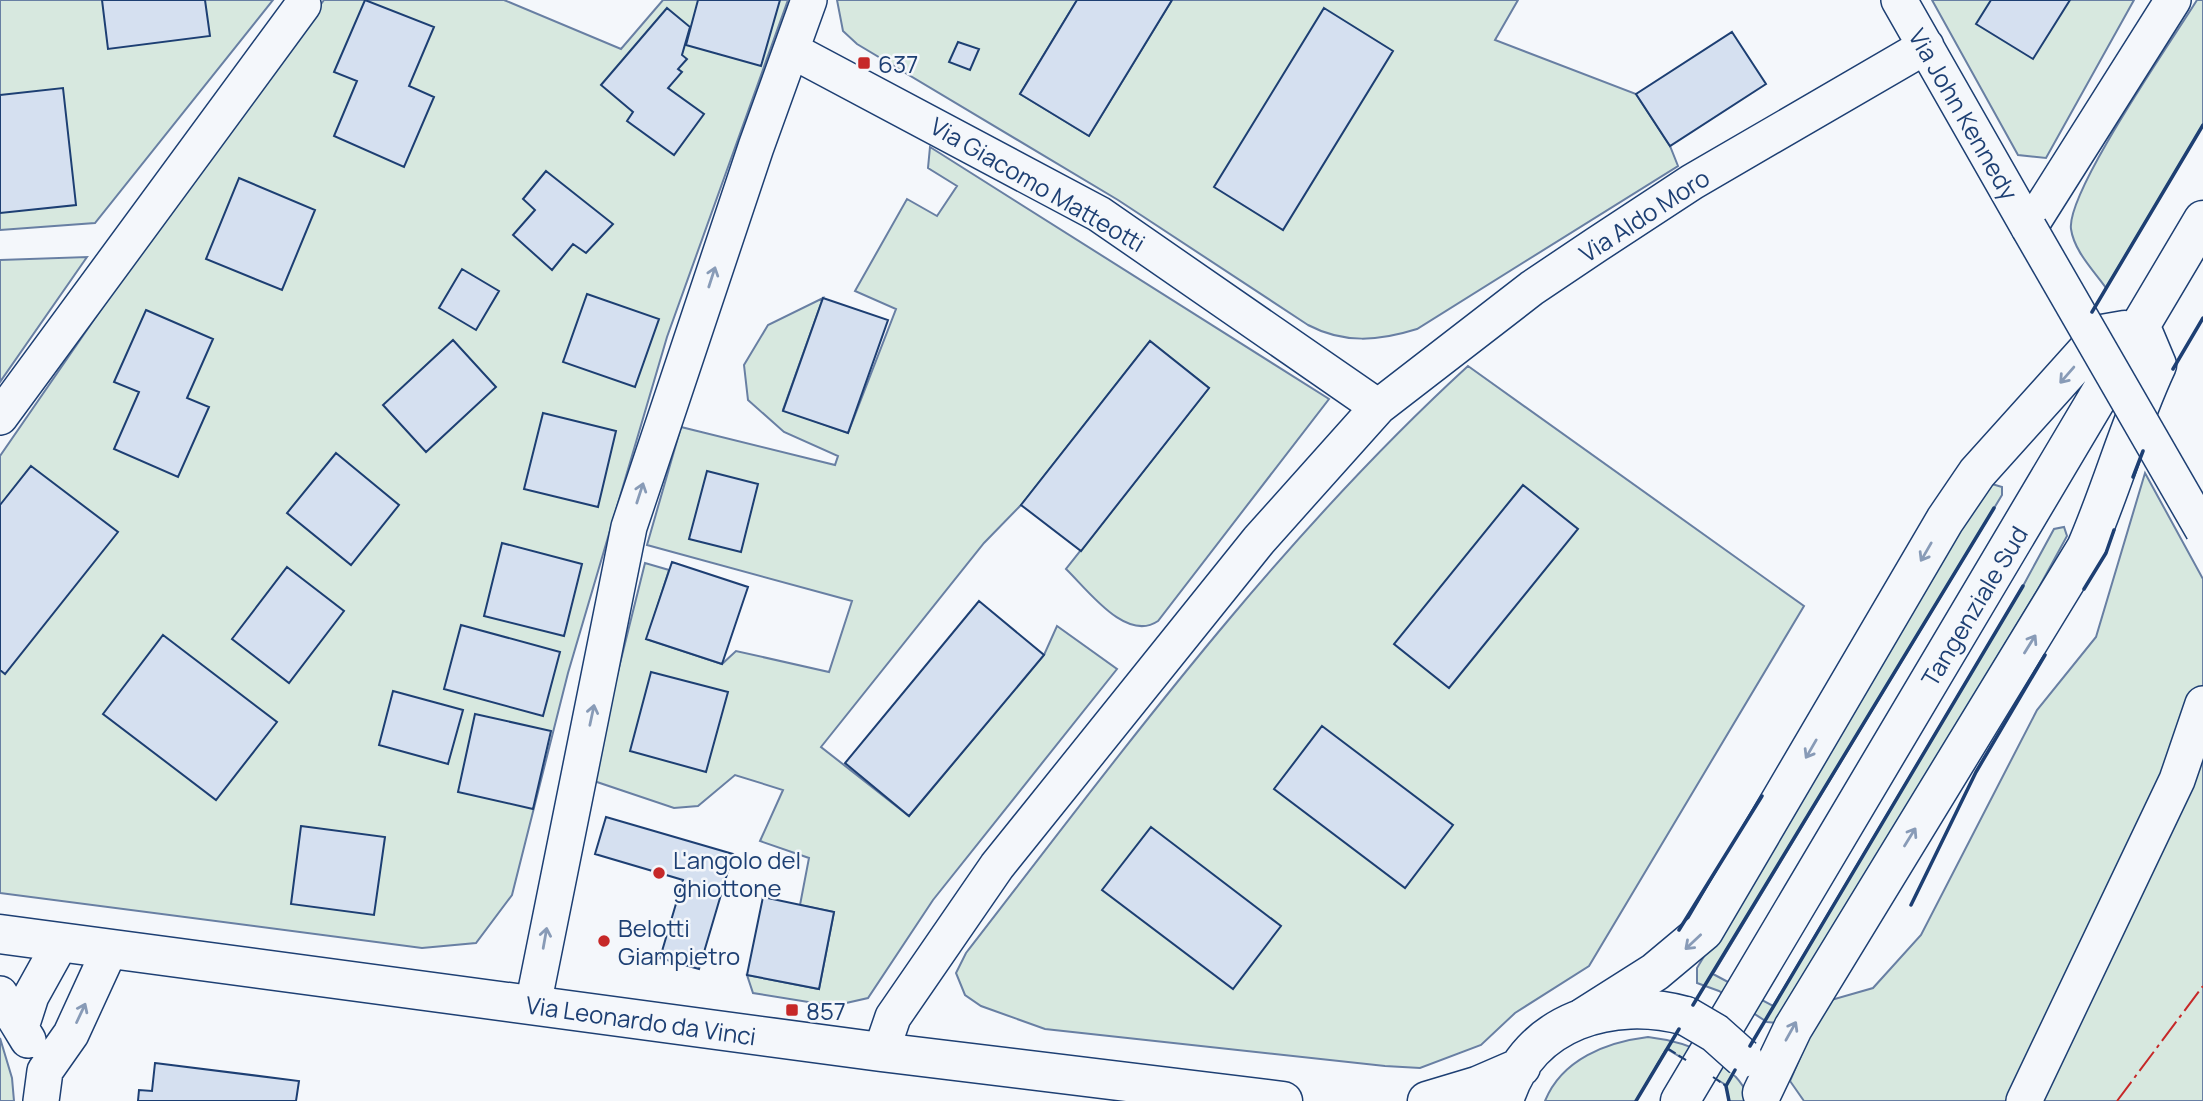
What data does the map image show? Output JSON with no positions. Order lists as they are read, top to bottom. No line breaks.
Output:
{"streets":{"main road":["Tangenziale Sud","Via Leonardo da Vinci"],"street":["Via John Kennedy","Via Giacomo Matteotti","Via Aldo Moro"]},"crossings":[["Via John Kennedy","Via Aldo Moro"],["Via Giacomo Matteotti","Via Aldo Moro"],["Via Aldo Moro","Via Leonardo da Vinci"]],"places":{"transit":["637","857"],"other":["L'angolo del ghiottone","Belotti Giampietro"]}}
